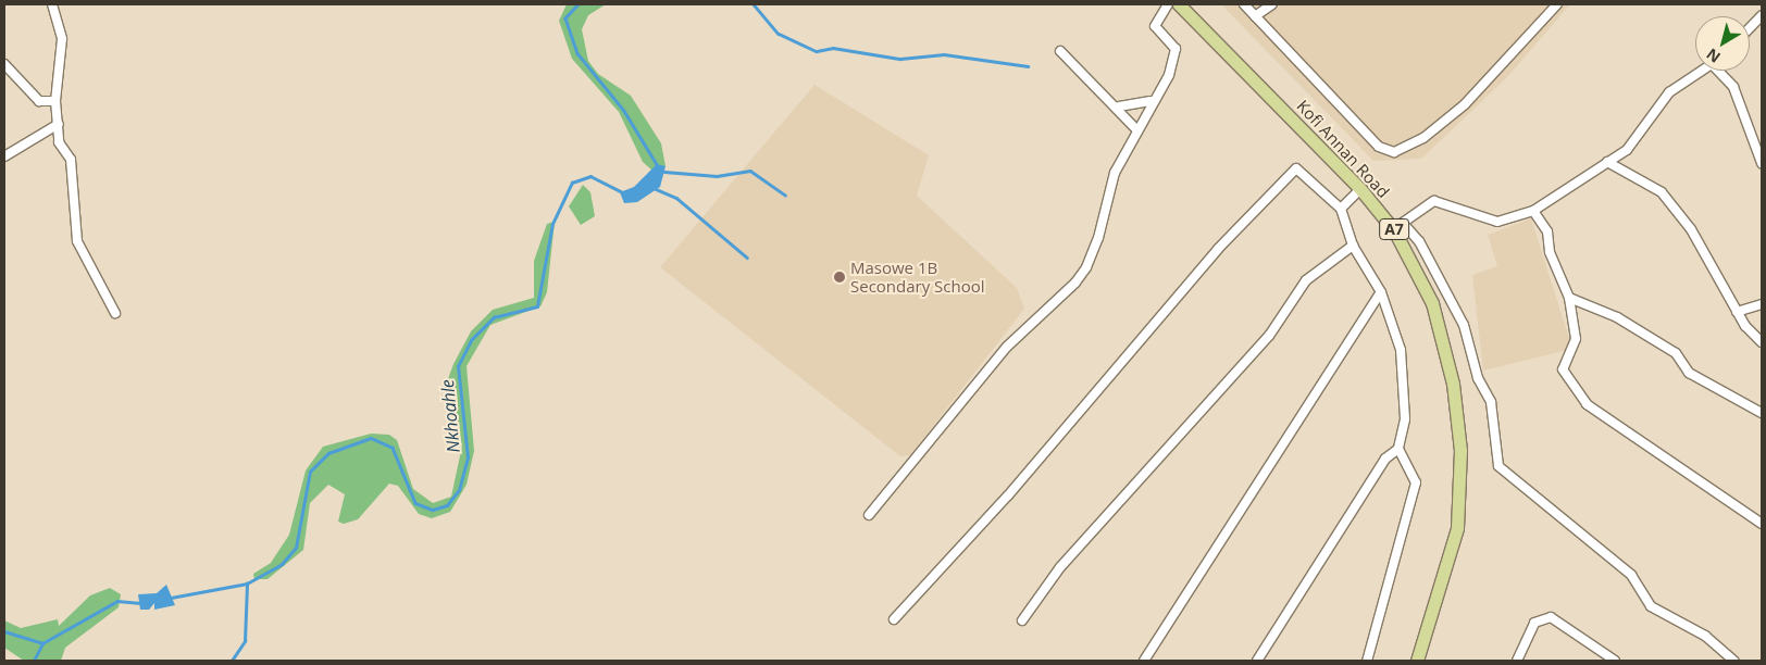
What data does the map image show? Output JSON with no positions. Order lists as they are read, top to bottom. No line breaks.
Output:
{"streets":{"main road":["Kofi Annan Road","A7"]},"water":["Nkhoahle"],"places":["Masowe 1B Secondary School"],"north":"bottom left"}
